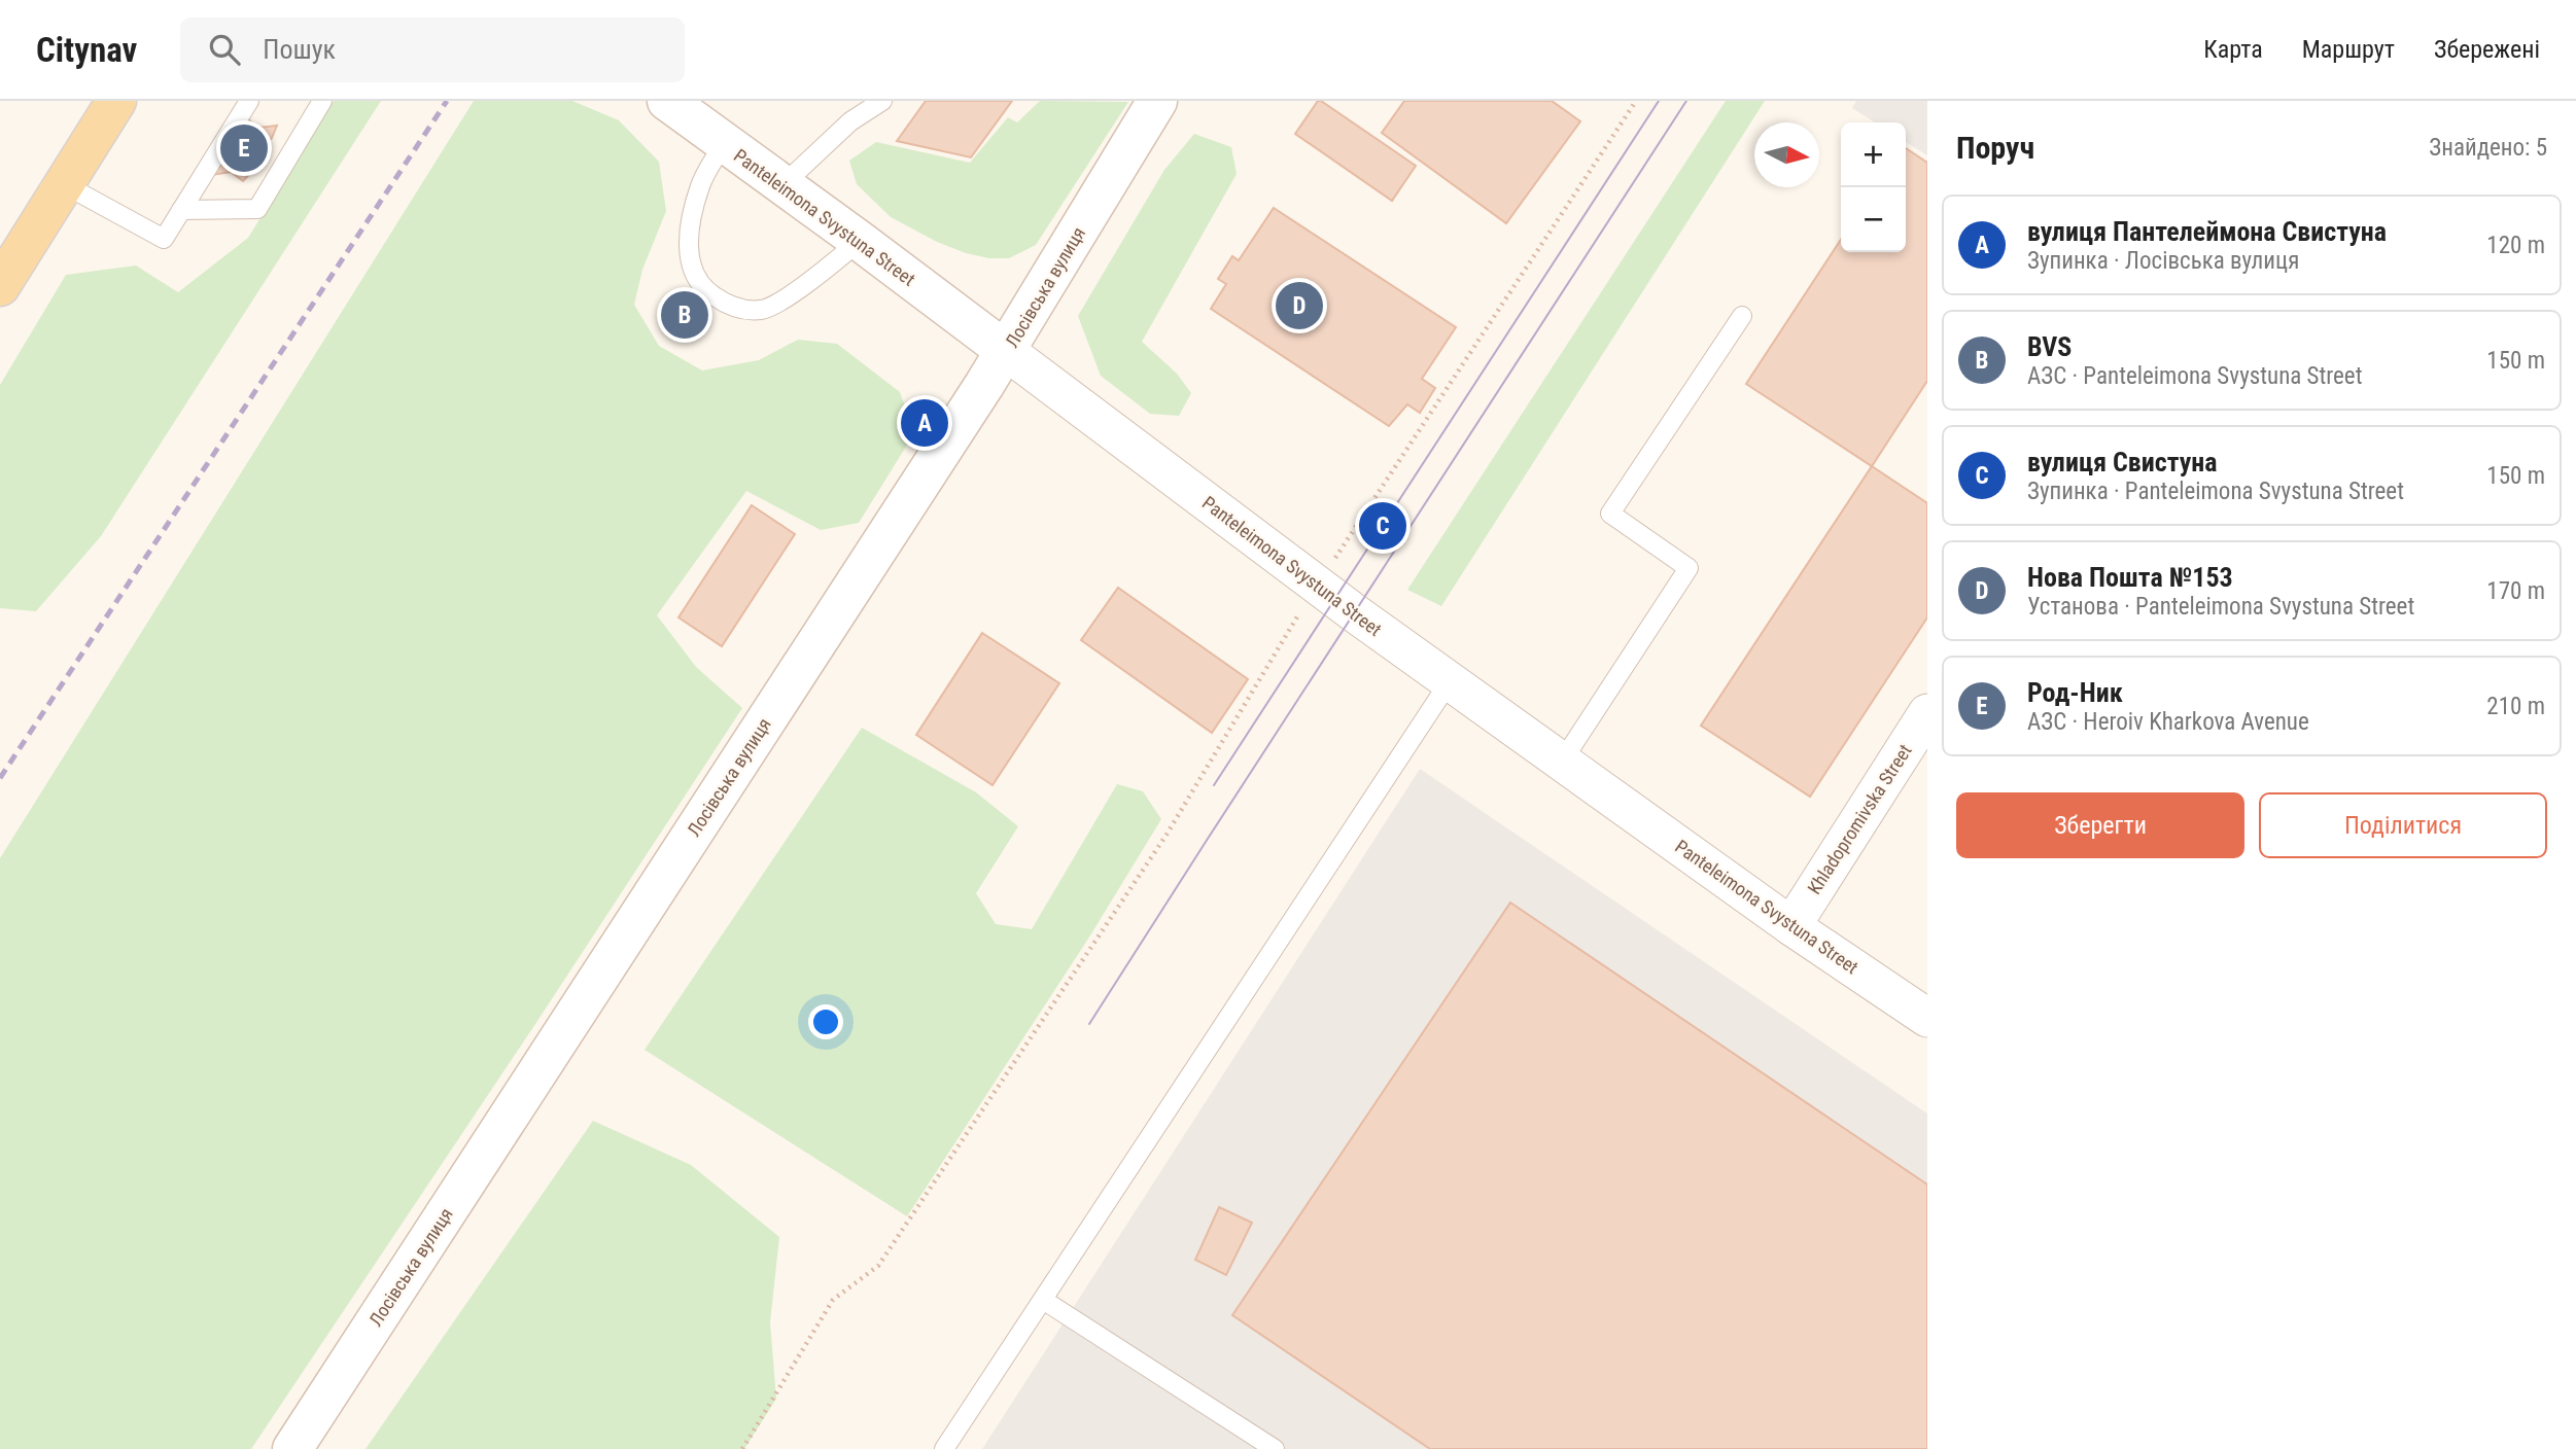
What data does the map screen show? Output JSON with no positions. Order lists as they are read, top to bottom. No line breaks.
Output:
{"streets":{"main road":["Panteleimona Svystuna Street","Лосівська вулиця"],"street":["Khladopromivska Street"]},"crossings":[["Panteleimona Svystuna Street","Лосівська вулиця"],["Panteleimona Svystuna Street","Khladopromivska Street"]],"north":"right","page":{"header":"Citynav","search":"Пошук","nav":["Карта","Маршрут","Збережені"],"heading":["Поруч","Знайдено: 5"],"pins":["E","D","B","A","C"],"map_buttons":["+","−"],"list":[{"mark":"A","name":"вулиця Пантелеймона Свистуна","note":"Зупинка · Лосівська вулиця","value":"120 m"},{"mark":"B","name":"BVS","note":"АЗС · Panteleimona Svystuna Street","value":"150 m"},{"mark":"C","name":"вулиця Свистуна","note":"Зупинка · Panteleimona Svystuna Street","value":"150 m"},{"mark":"D","name":"Нова Пошта №153","note":"Установа · Panteleimona Svystuna Street","value":"170 m"},{"mark":"E","name":"Род-Ник","note":"АЗС · Heroiv Kharkova Avenue","value":"210 m"}],"buttons":["Зберегти","Поділитися"]}}
